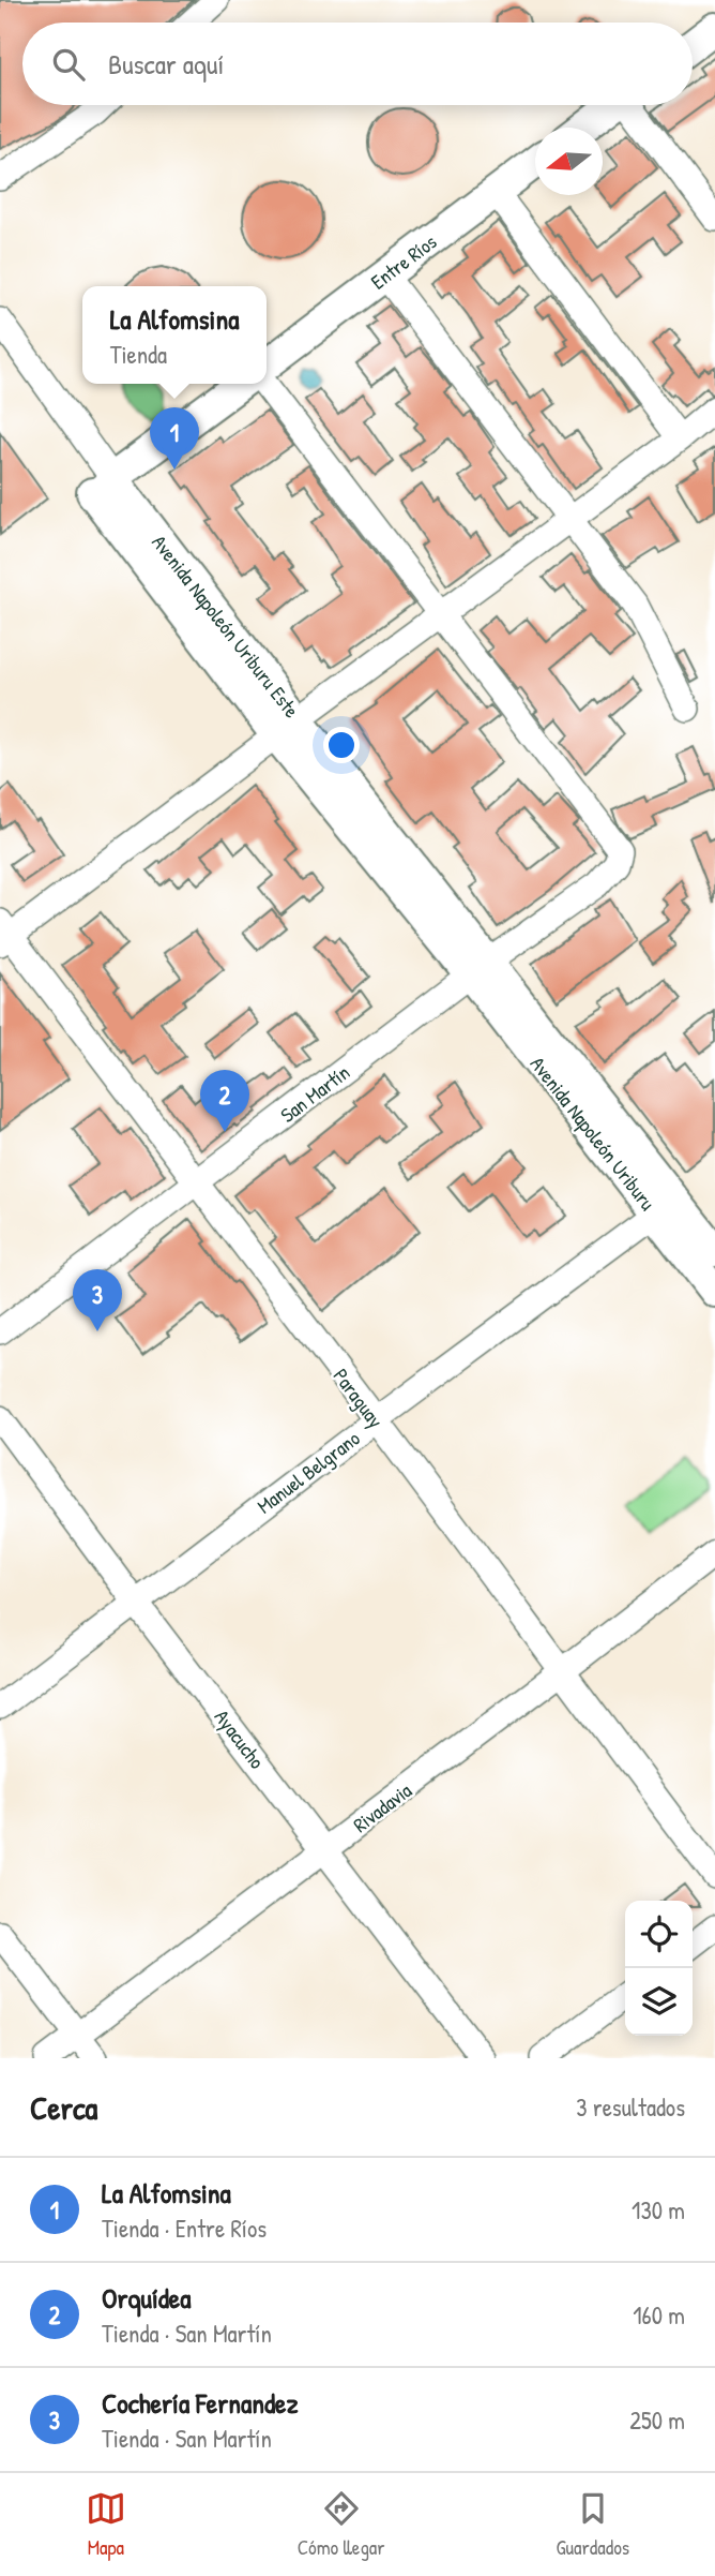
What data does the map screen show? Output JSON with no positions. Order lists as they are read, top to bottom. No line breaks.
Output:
{"streets":{"main road":["Entre Ríos","Avenida Napoleón Uriburu Este","Avenida Napoleón Uriburu"],"street":["San Martín","Paraguay","Manuel Belgrano","Ayacucho","Rivadavia"]},"crossings":[["Avenida Napoleón Uriburu Este","San Martín"],["Avenida Napoleón Uriburu Este","Avenida Napoleón Uriburu"],["San Martín","Avenida Napoleón Uriburu"],["San Martín","Paraguay"],["Avenida Napoleón Uriburu","Manuel Belgrano"],["Paraguay","Manuel Belgrano"],["Paraguay","Rivadavia"],["Manuel Belgrano","Ayacucho"],["Ayacucho","Rivadavia"]],"north":"left","page":{"search":"Buscar aquí","popup":["La Alfomsina","Tienda"],"pins":["1","2","3"],"heading":["Cerca","3 resultados"],"list":[{"mark":"1","name":"La Alfomsina","note":"Tienda · Entre Ríos","value":"130 m"},{"mark":"2","name":"Orquídea","note":"Tienda · San Martín","value":"160 m"},{"mark":"3","name":"Cochería Fernandez","note":"Tienda · San Martín","value":"250 m"}],"nav":["Mapa","Cómo llegar","Guardados"]}}
